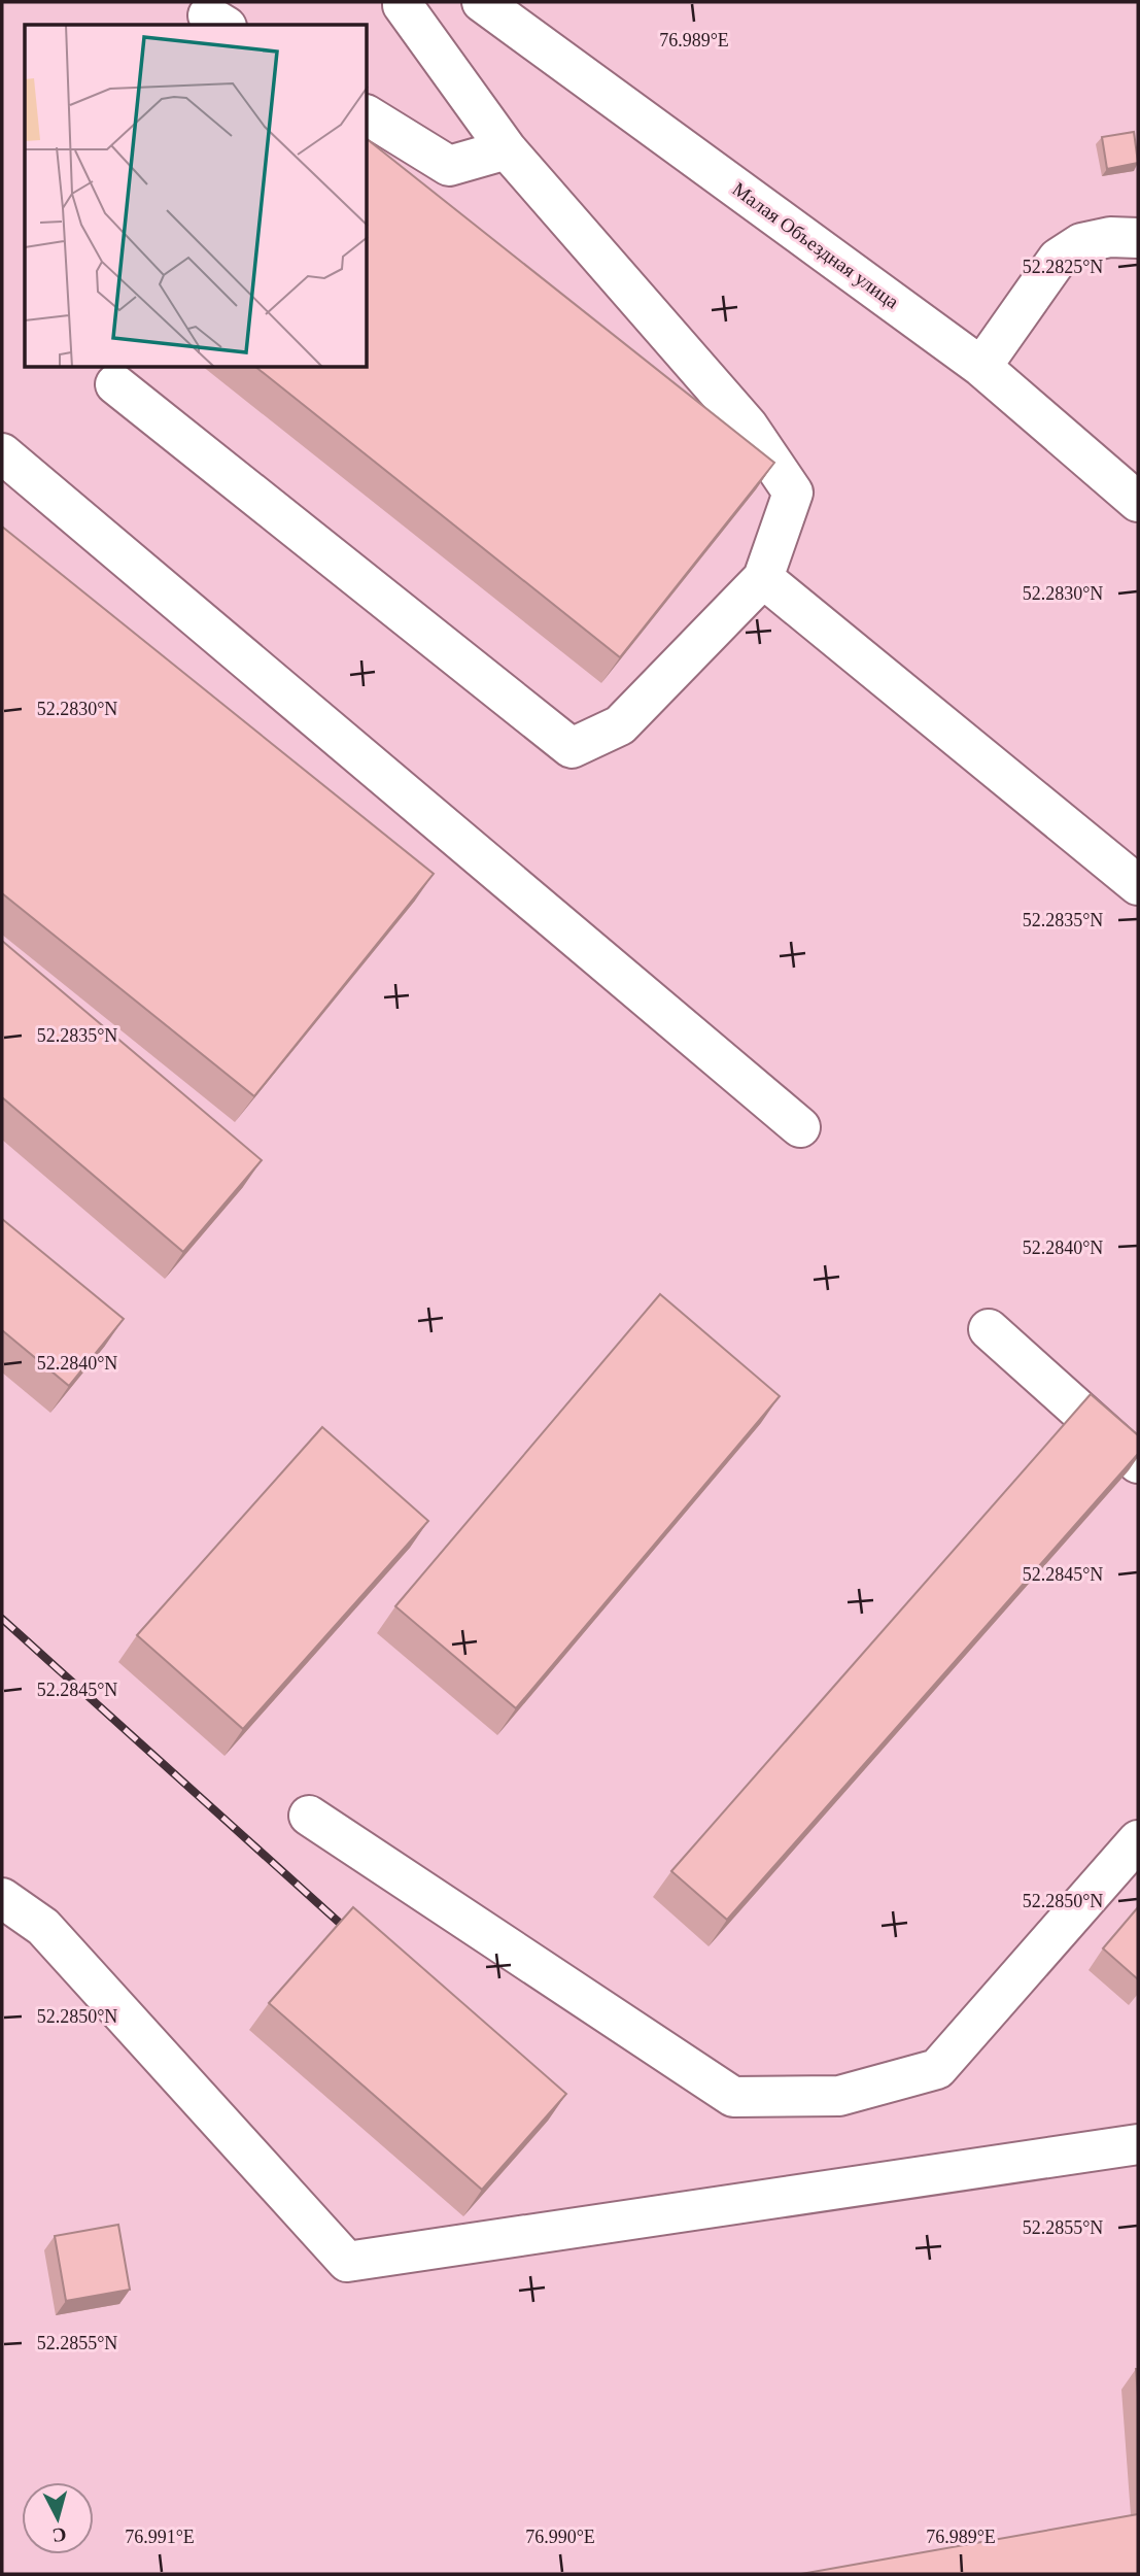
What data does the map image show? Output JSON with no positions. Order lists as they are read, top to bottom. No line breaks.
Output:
{"streets":{"street":["Малая Объездная улица"]},"north":"bottom","coordinates":["76.989°E","52.2825°N","52.2830°N","52.2835°N","52.2840°N","52.2845°N","52.2850°N","52.2855°N","76.991°E","76.990°E"]}
